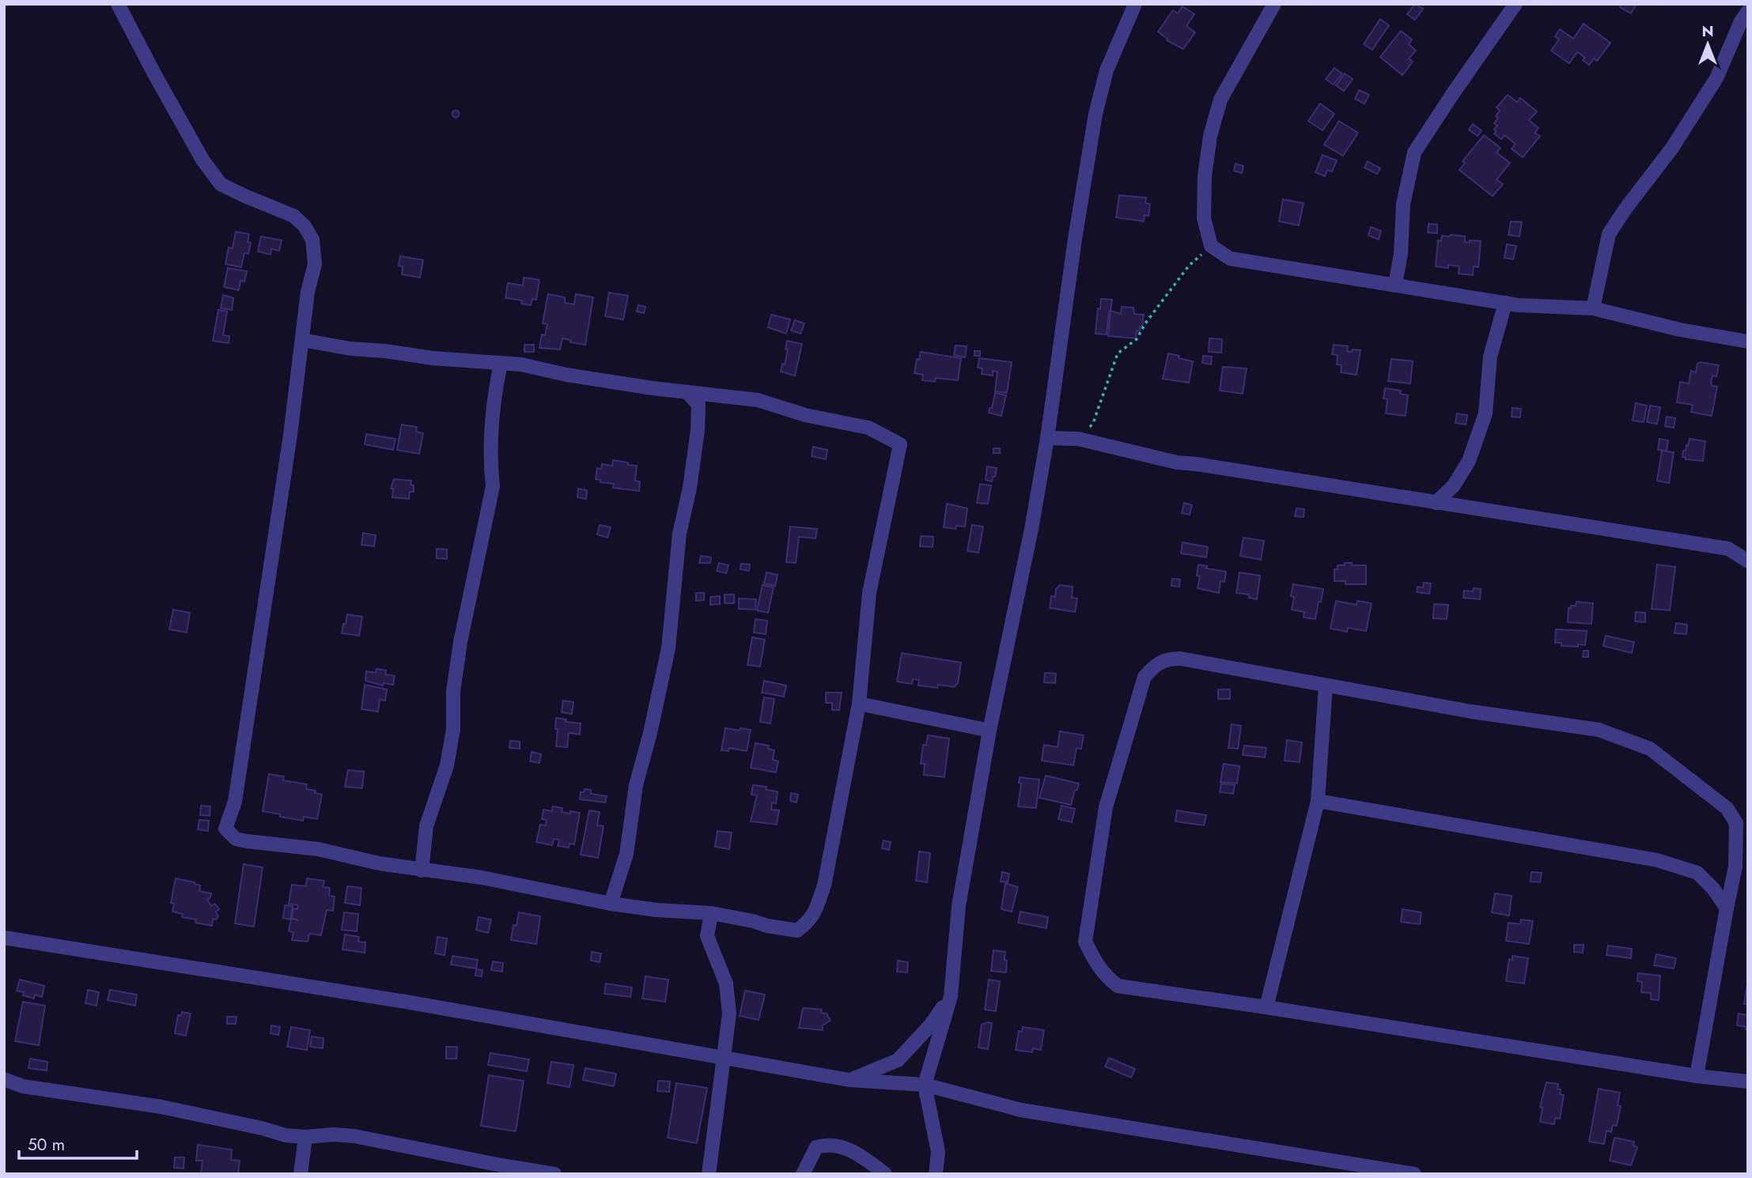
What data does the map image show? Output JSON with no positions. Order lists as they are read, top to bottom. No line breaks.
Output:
{"scale_bar":"50 m","north":"top"}
